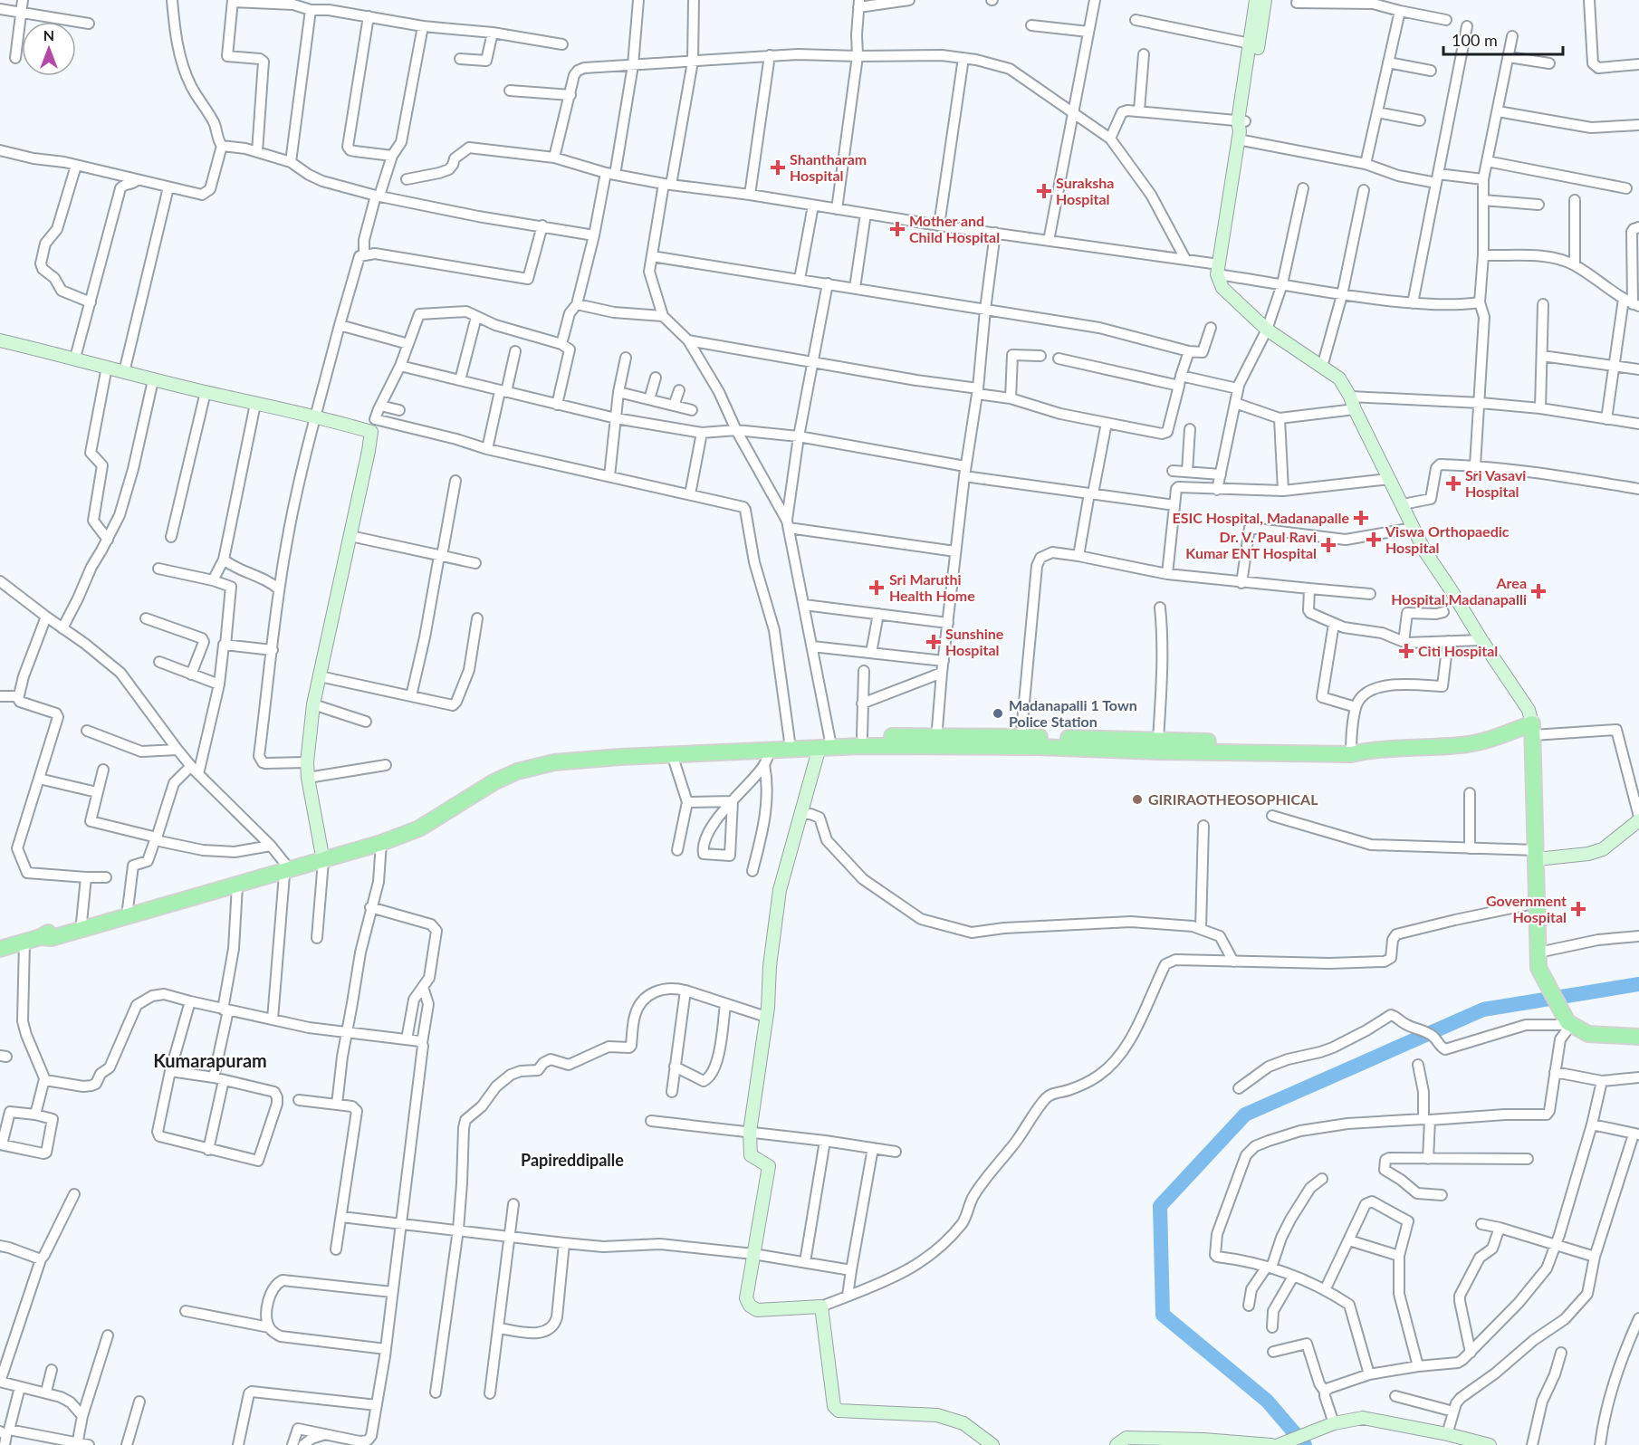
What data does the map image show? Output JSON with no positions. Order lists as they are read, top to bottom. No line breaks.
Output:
{"districts":["Kumarapuram","Papireddipalle"],"places":{"health":["Shantharam Hospital","Suraksha Hospital","Mother and Child Hospital","Sri Vasavi Hospital","ESIC Hospital, Madanapalle","Viswa Orthopaedic Hospital","Dr. V. Paul Ravi Kumar ENT Hospital","Sri Maruthi Health Home","Area Hospital,Madanapalli","Sunshine Hospital","Citi Hospital","Government Hospital"],"other":["Madanapalli 1 Town Police Station","GIRIRAOTHEOSOPHICAL"]},"scale_bar":"100 m","north":"top"}
